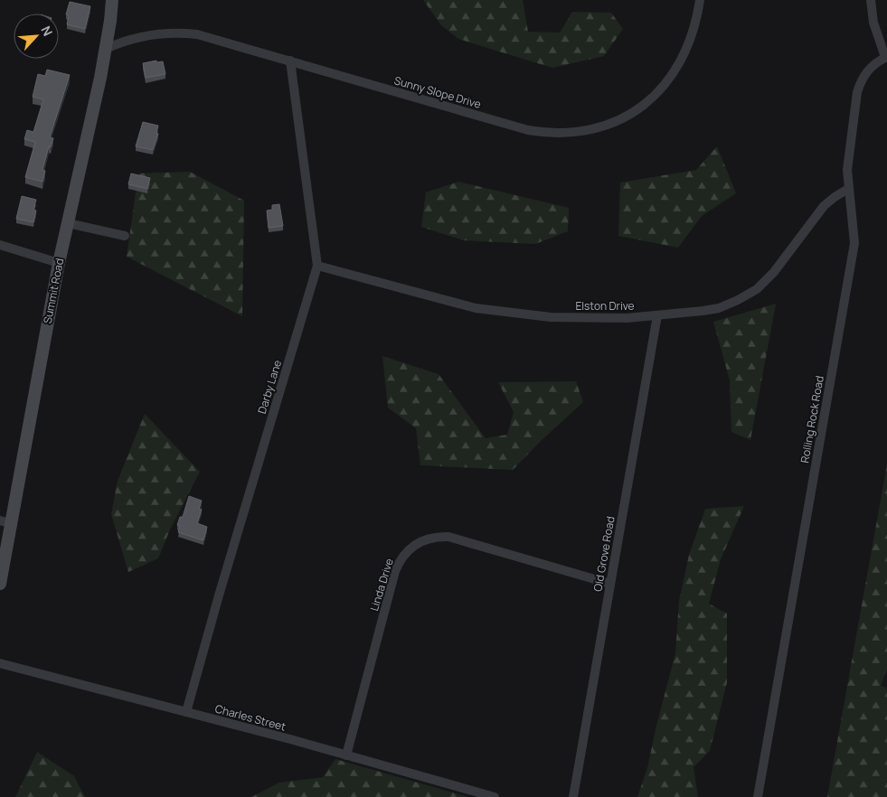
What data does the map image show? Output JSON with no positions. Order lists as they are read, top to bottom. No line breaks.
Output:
{"streets":{"main road":["Summit Road"],"street":["Sunny Slope Drive","Elston Drive","Darby Lane","Rolling Rock Road","Old Grove Road","Linda Drive","Charles Street"]},"crossings":[["Sunny Slope Drive","Summit Road"],["Sunny Slope Drive","Darby Lane"],["Elston Drive","Darby Lane"],["Elston Drive","Rolling Rock Road"],["Elston Drive","Old Grove Road"],["Darby Lane","Charles Street"],["Old Grove Road","Linda Drive"],["Linda Drive","Charles Street"]],"north":"top right"}
